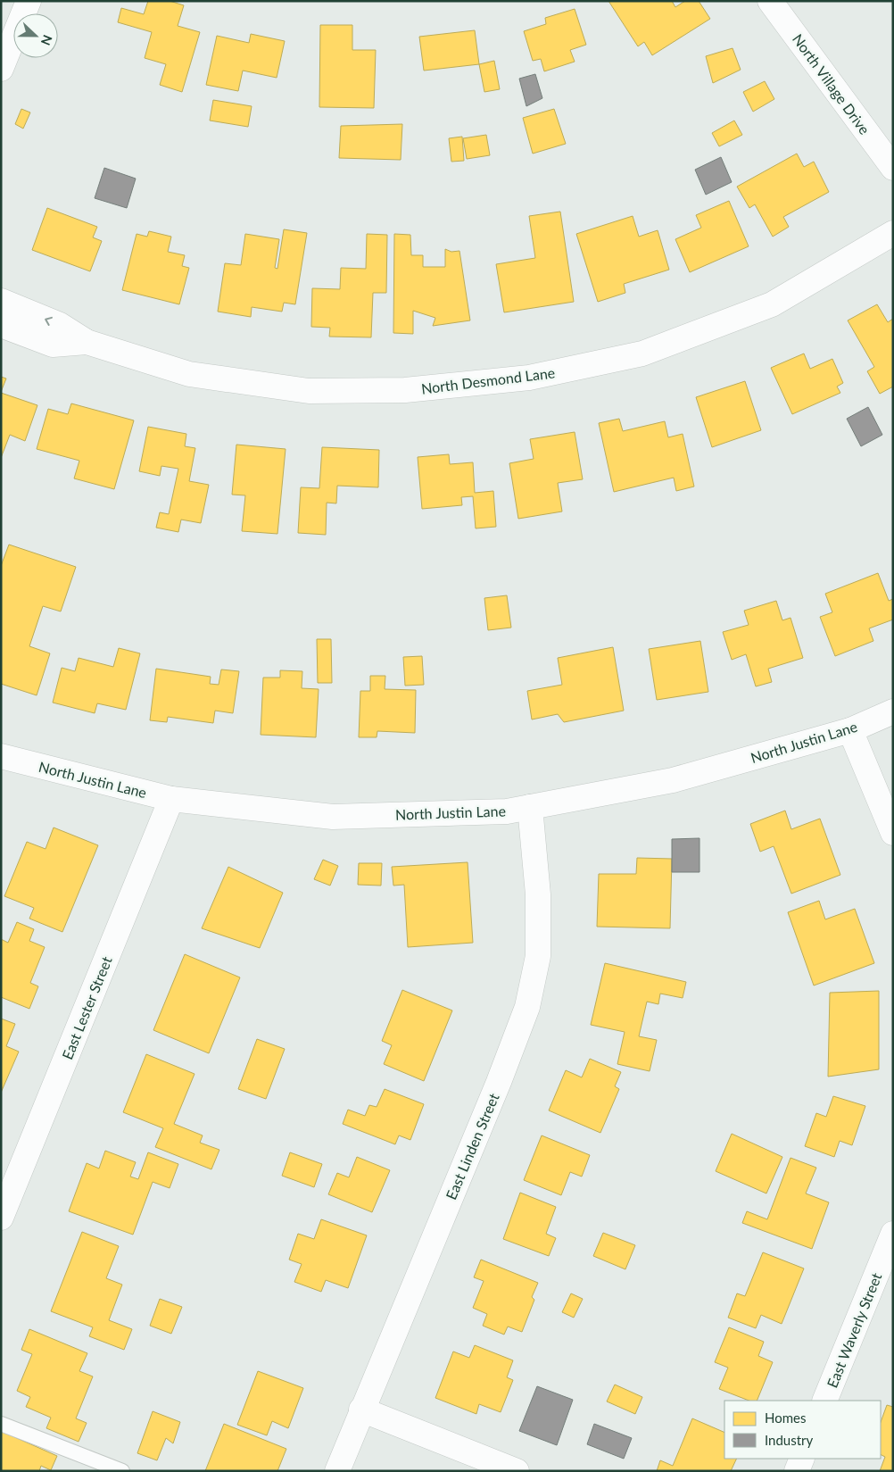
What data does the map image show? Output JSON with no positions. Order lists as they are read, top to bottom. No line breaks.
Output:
{"streets":{"street":["North Village Drive","North Desmond Lane","North Justin Lane","East Lester Street","East Linden Street","East Waverly Street"]},"crossings":[["North Justin Lane","East Lester Street"],["North Justin Lane","East Linden Street"]],"legend":["Homes","Industry"],"north":"right"}
